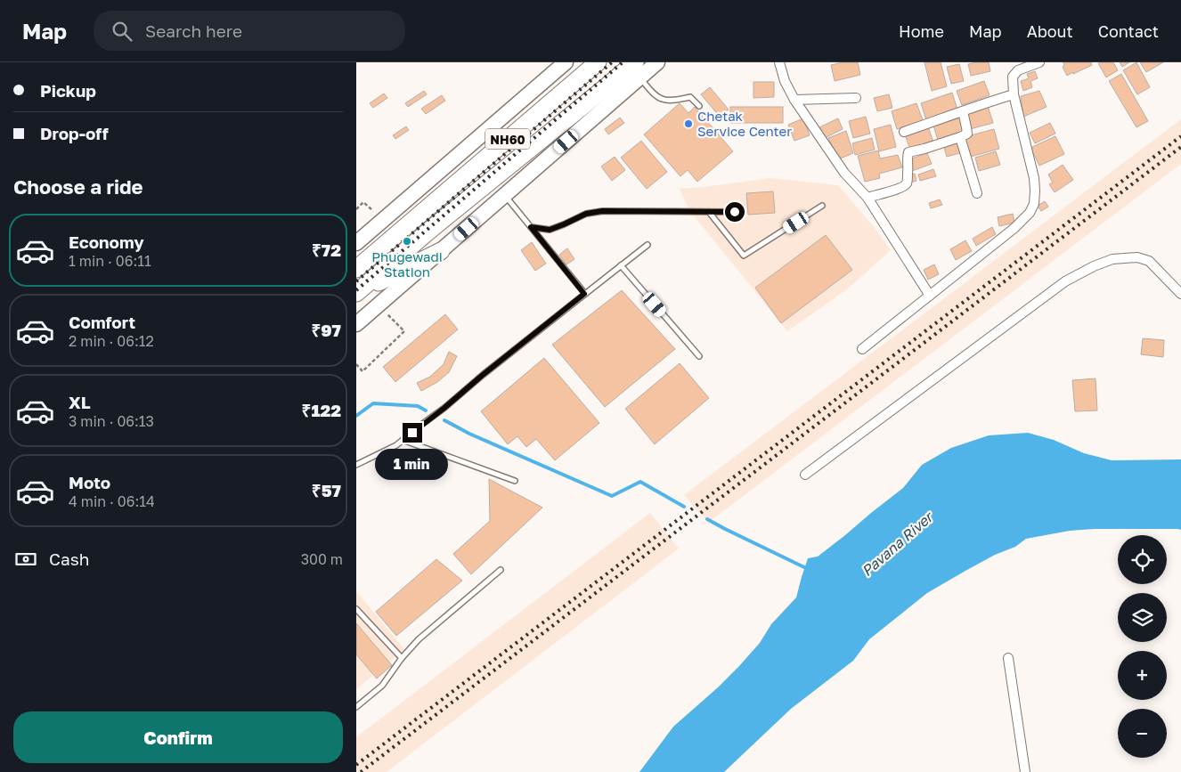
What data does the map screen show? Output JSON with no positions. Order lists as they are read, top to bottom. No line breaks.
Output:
{"streets":{"highway":["NH60"]},"water":["Pavana River"],"places":["Chetak Service Center","Phugewadi Station"],"page":{"header":"Map","search":"Search here","nav":["Home","Map","About","Contact"],"banner":["Pickup","Drop-off"],"heading":"Choose a ride","list":[{"name":"Economy","note":"1 min · 06:11","value":"₹72"},{"name":"Comfort","note":"2 min · 06:12","value":"₹97"},{"name":"XL","note":"3 min · 06:13","value":"₹122"},{"name":"Moto","note":"4 min · 06:14","value":"₹57"}],"bubble":"1 min","pay":["Cash","300 m"],"map_buttons":["+","−"],"buttons":"Confirm"}}
